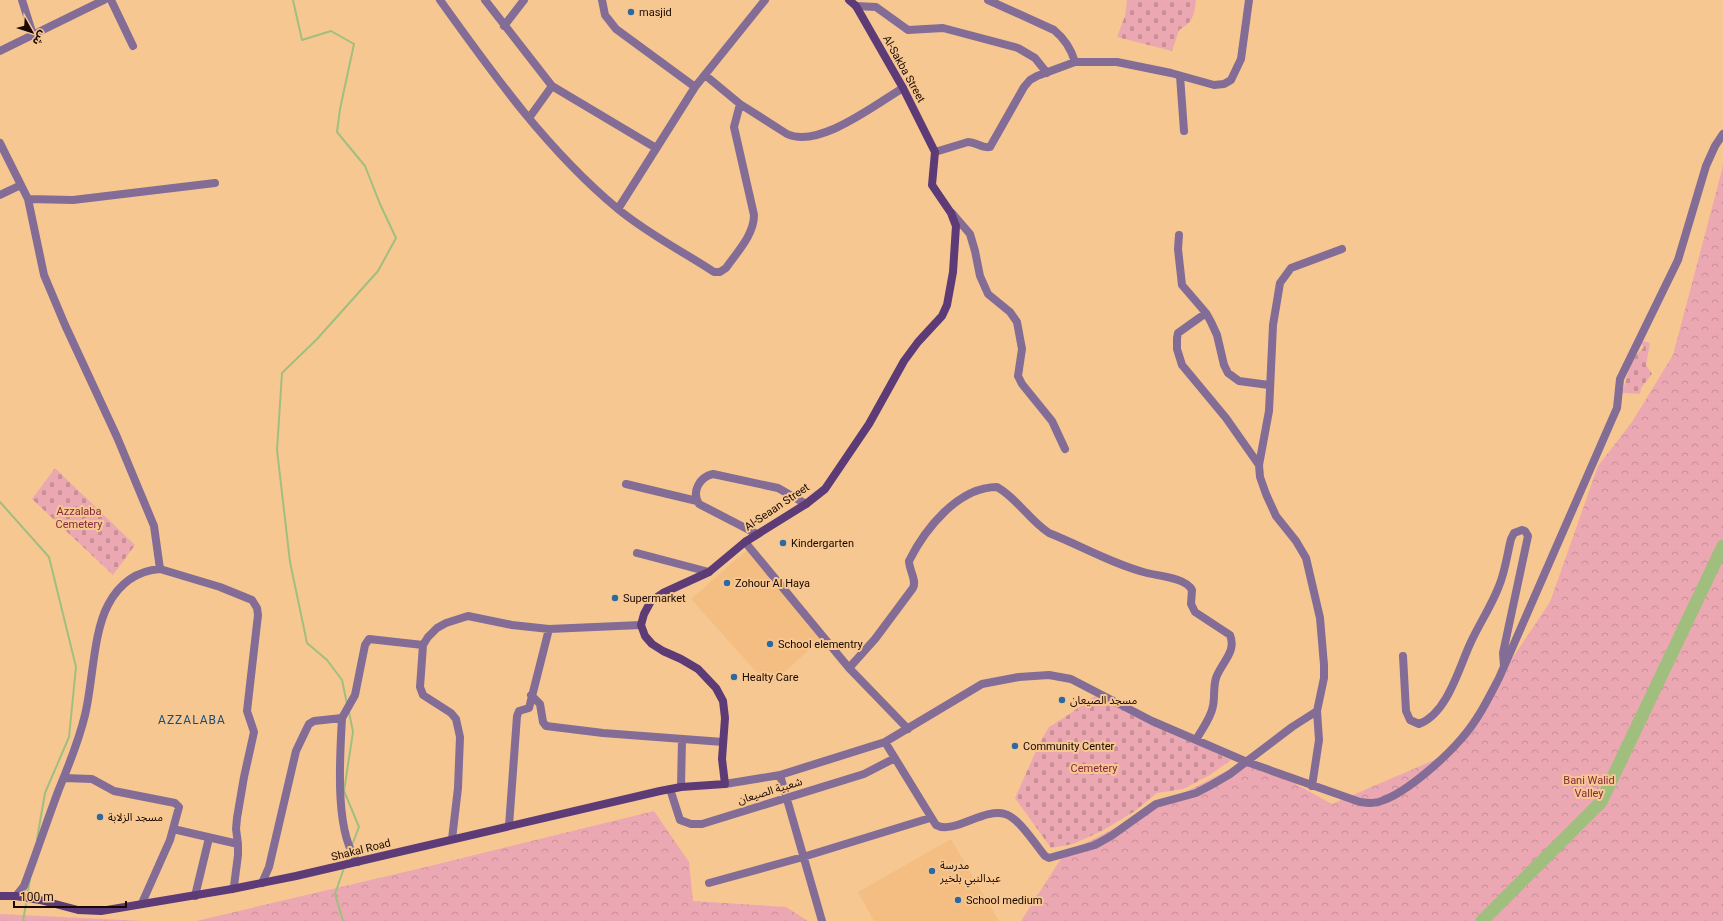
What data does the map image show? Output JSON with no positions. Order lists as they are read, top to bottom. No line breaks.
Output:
{"streets":{"main road":["Al-Sakba Street","Al-Seaan Street","Shakal Road"],"street":["شعبية الصيعان"]},"crossings":[["Al-Sakba Street","Al-Seaan Street"],["شعبية الصيعان","Shakal Road"]],"districts":["AZZALABA"],"parks":["Azzalaba Cemetery","Cemetery","Bani Walid Valley"],"places":["masjid","Kindergarten","Zohour Al Haya","Supermarket","School elementry","Healty Care","مسجد الصيعان","Community Center","مسجد الزلابة","مدرسة عبدالنبي بلخير","School medium"],"scale_bar":"100 m","north":"bottom right"}
